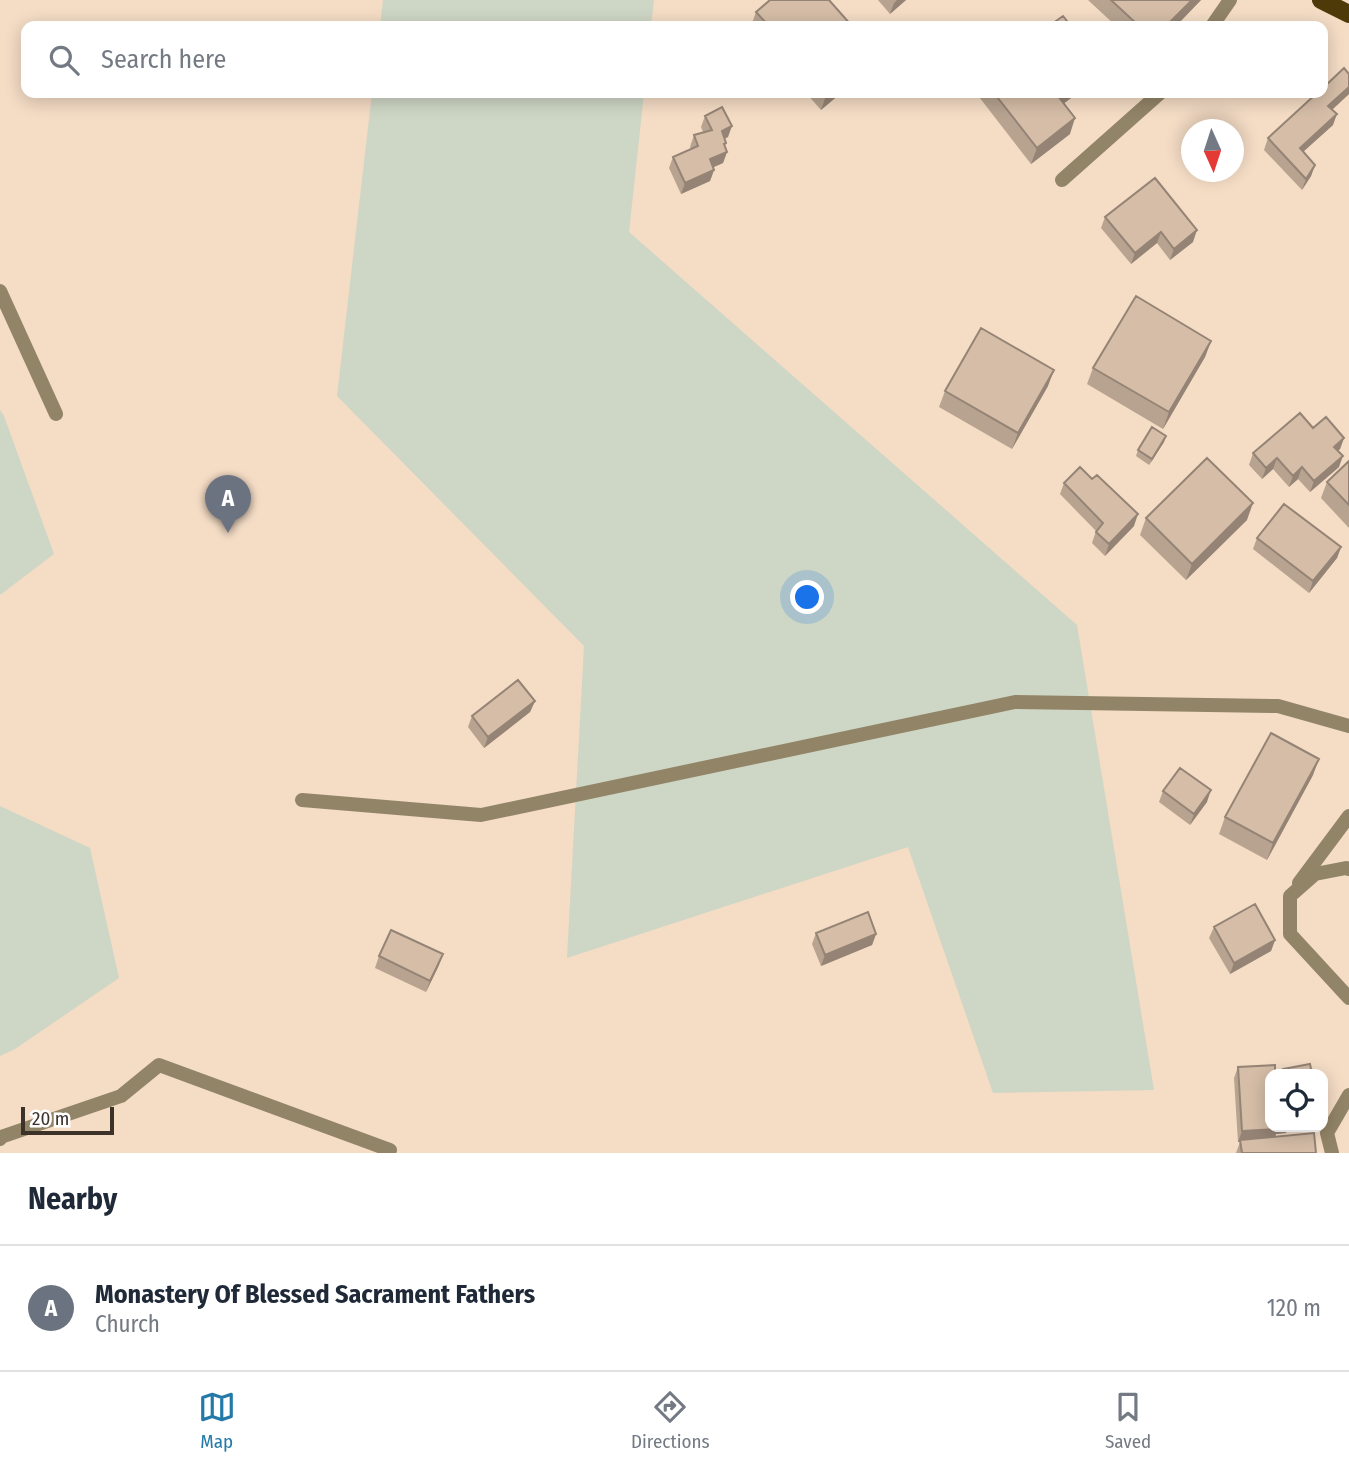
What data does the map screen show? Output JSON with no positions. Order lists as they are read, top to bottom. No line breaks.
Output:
{"scale_bar":"20 m","north":"bottom","page":{"search":"Search here","pins":"A","scale":"20 m","heading":"Nearby","list":[{"mark":"A","name":"Monastery Of Blessed Sacrament Fathers","note":"Church","value":"120 m"}],"nav":["Map","Directions","Saved"]}}
